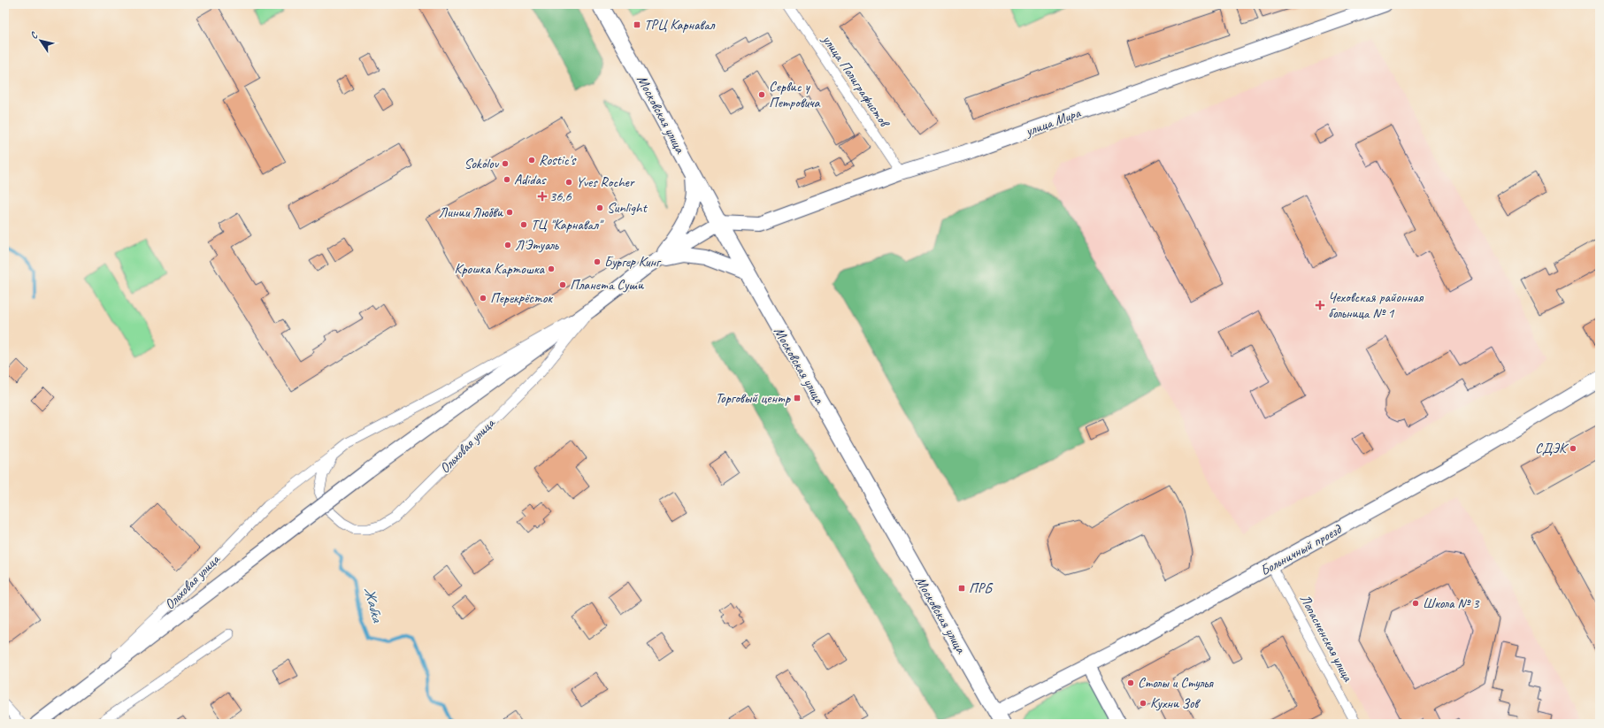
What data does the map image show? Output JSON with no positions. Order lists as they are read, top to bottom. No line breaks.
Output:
{"streets":{"main road":["Московская улица"],"street":["улица Полиграфистов","улица Мира","Ольховая улица","Больничный проезд","Лопасненская улица"]},"crossings":[["улица Полиграфистов","улица Мира"],["Московская улица","улица Мира"],["Московская улица","Ольховая улица"],["Московская улица","Больничный проезд"],["улица Мира","Ольховая улица"],["Больничный проезд","Лопасненская улица"]],"water":["Жабка"],"places":{"transit":["ТРЦ Карнавал","Торговый центр","ПРБ"],"other":["Сервис у Петровича","Rostic's","Sokolov","Adidas","Yves Rocher","Sunlight","Линии Любви","ТЦ \"Карнавал\"","Л'Этуаль","Бургер Кинг","Крошка Картошка","Планета Суши","Перекрёсток","СДЭК","Школа № 3","Столы и Стулья","Кухни Зов"],"health":["36,6","Чеховская районная больница № 1"]},"north":"top left"}
